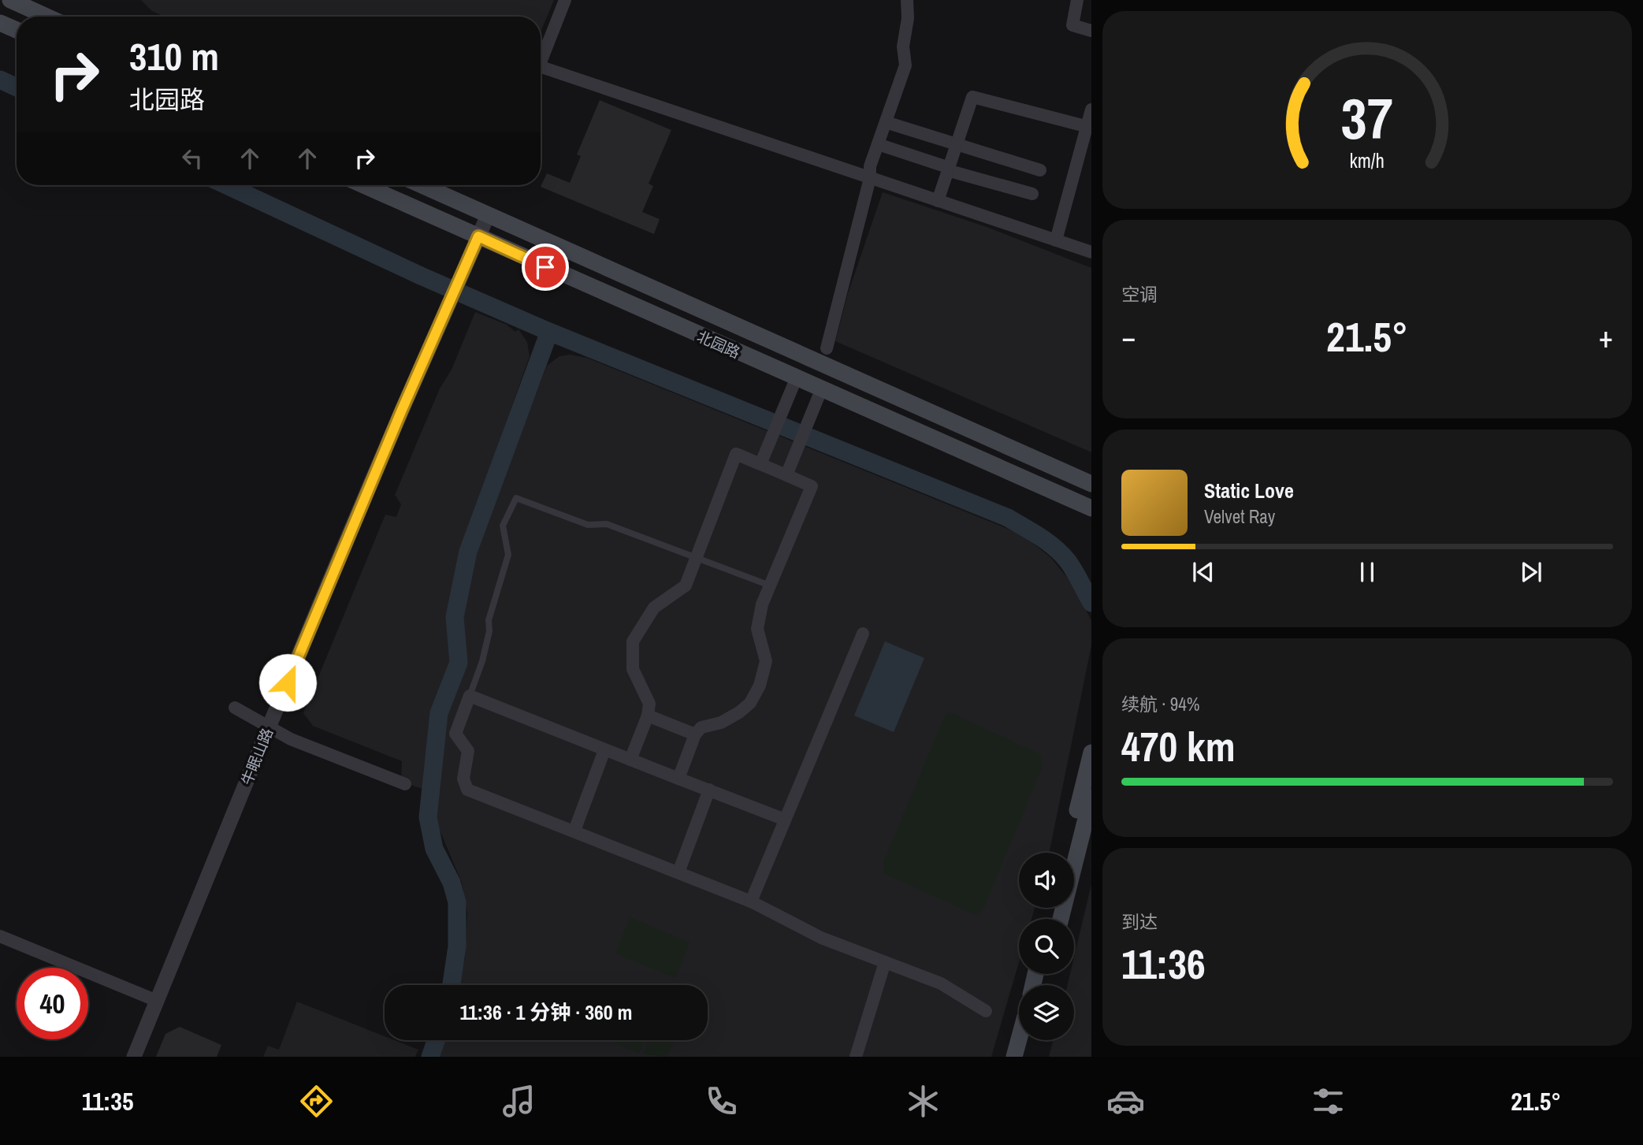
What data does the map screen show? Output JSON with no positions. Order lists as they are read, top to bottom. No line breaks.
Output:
{"streets":{"main road":["北园路"],"street":["牛眠山路"]},"crossings":[["北园路","牛眠山路"]],"page":{"turn":["310 m","北园路"],"tile":["空调",["续航 · 94%","470 km"],["到达","11:36"]],"heat":["−","21.5°","+"],"song":["Static Love","Velvet Ray"],"limit":"40","trip":"11:36 · 1 分钟 · 360 m","tabs":["11:35","21.5°"],"gauge":["37","km/h"]}}
